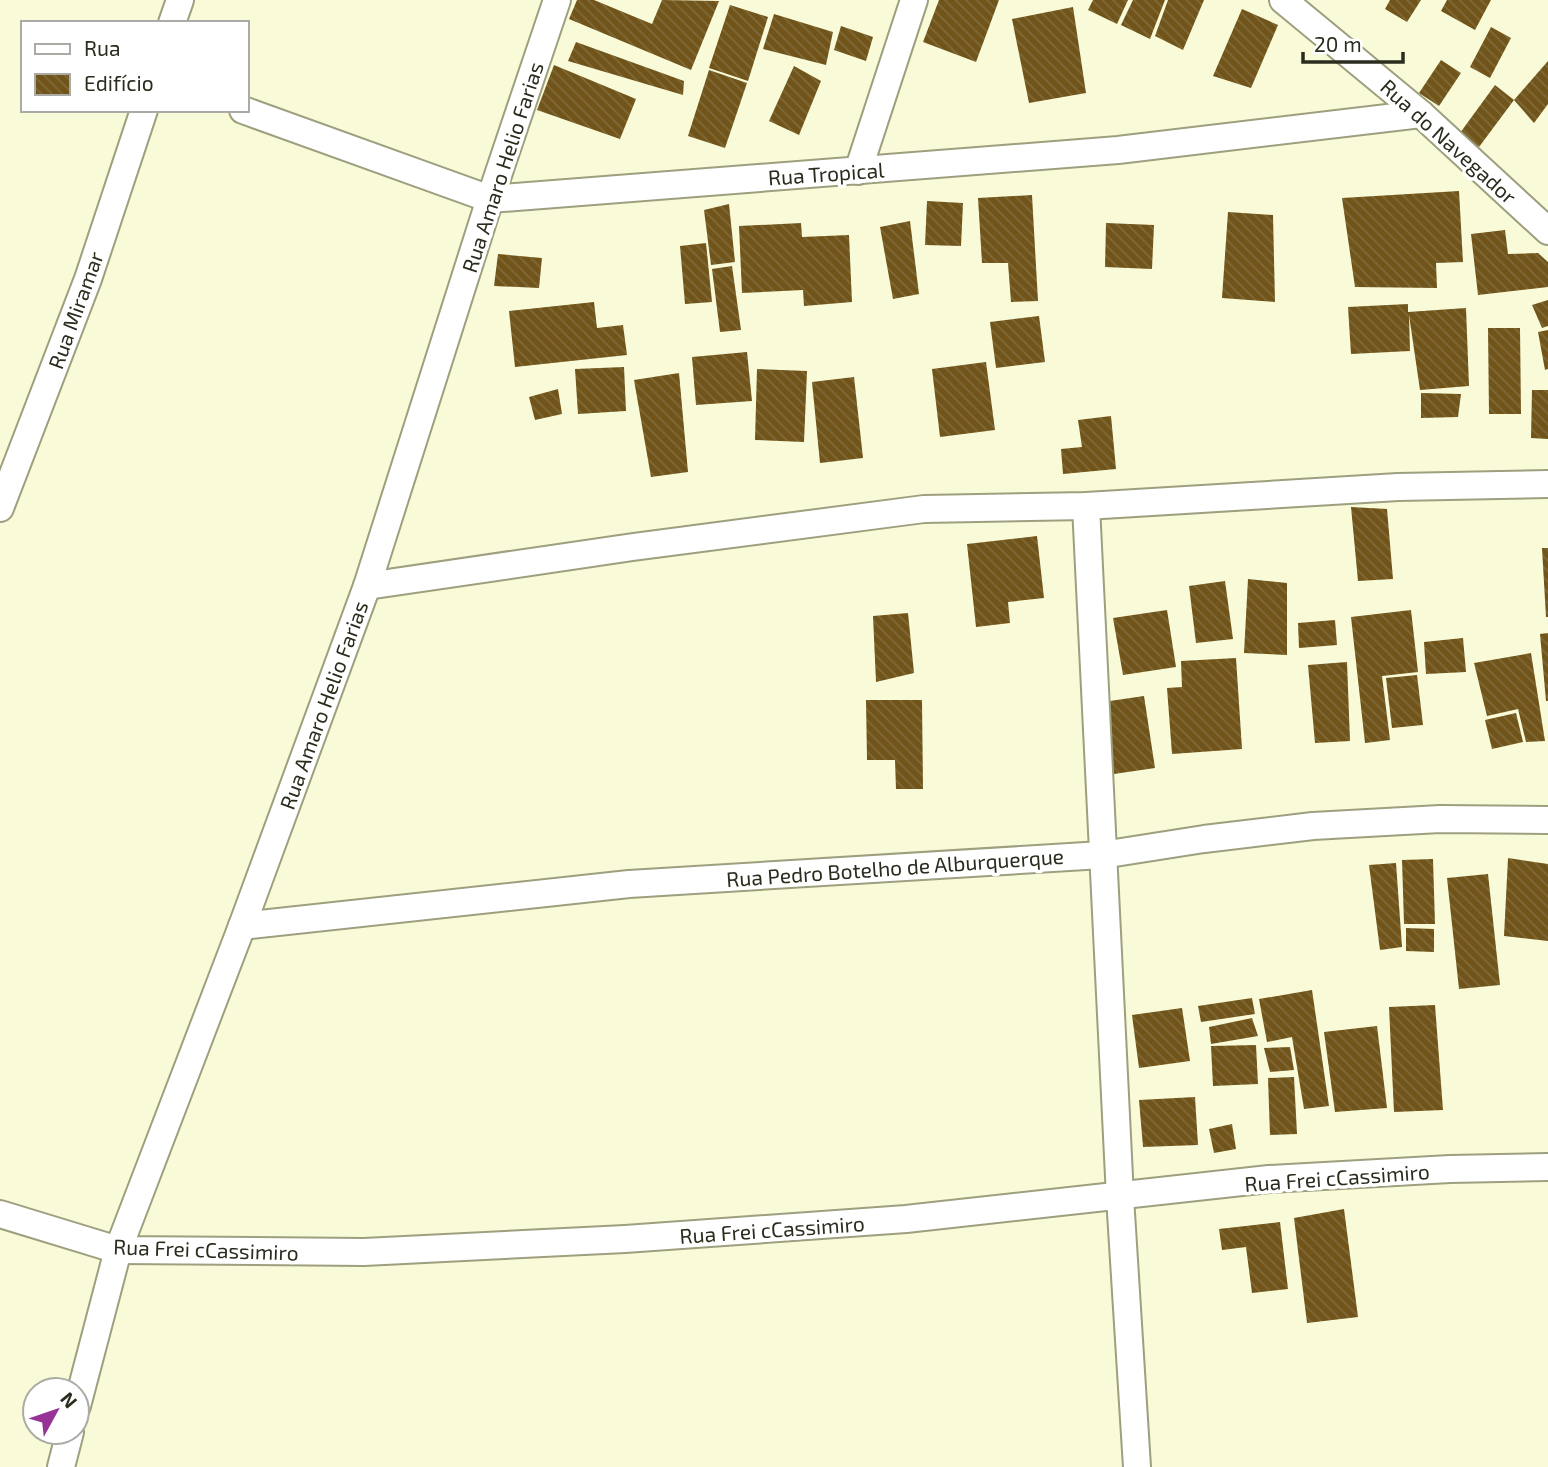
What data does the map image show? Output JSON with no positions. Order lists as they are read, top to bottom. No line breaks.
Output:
{"streets":{"street":["Rua do Navegador","Rua Amaro Helio Farias","Rua Tropical","Rua Miramar","Rua Pedro Botelho de Alburquerque","Rua Frei cCassimiro"]},"crossings":[["Rua do Navegador","Rua Tropical"],["Rua Amaro Helio Farias","Rua Tropical"],["Rua Amaro Helio Farias","Rua Pedro Botelho de Alburquerque"],["Rua Amaro Helio Farias","Rua Frei cCassimiro"]],"legend":["Rua","Edifício"],"scale_bar":"20 m","north":"top right"}
